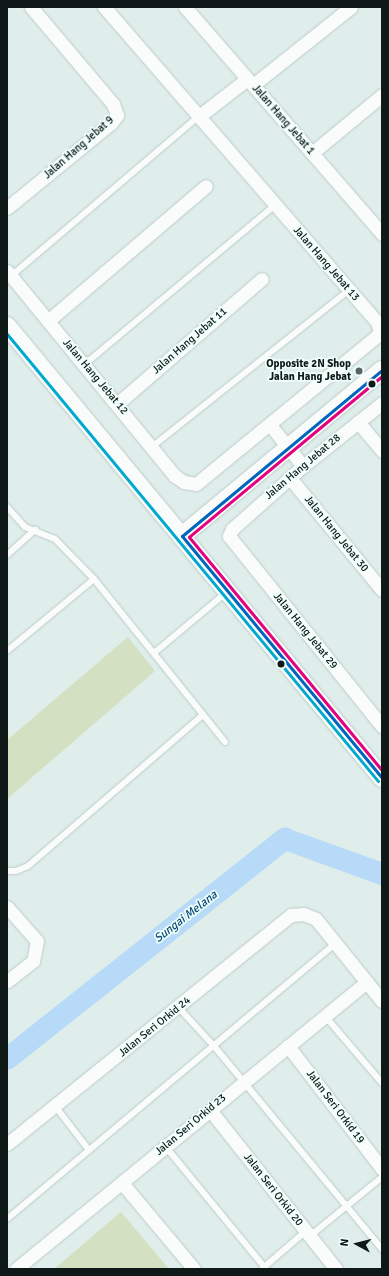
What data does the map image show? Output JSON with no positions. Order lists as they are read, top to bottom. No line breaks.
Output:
{"streets":{"street":["Jalan Hang Jebat 1","Jalan Hang Jebat 9","Jalan Hang Jebat 13","Jalan Hang Jebat 11","Jalan Hang Jebat 12","Jalan Hang Jebat 28","Jalan Hang Jebat 30","Jalan Hang Jebat 29","Jalan Seri Orkid 24","Jalan Seri Orkid 19","Jalan Seri Orkid 23","Jalan Seri Orkid 20"]},"crossings":[["Jalan Hang Jebat 13","Jalan Hang Jebat 12"],["Jalan Hang Jebat 11","Jalan Hang Jebat 12"],["Jalan Hang Jebat 28","Jalan Hang Jebat 30"],["Jalan Hang Jebat 28","Jalan Hang Jebat 29"],["Jalan Seri Orkid 19","Jalan Seri Orkid 23"],["Jalan Seri Orkid 23","Jalan Seri Orkid 20"]],"water":["Sungai Melana"],"places":["Opposite 2N Shop Jalan Hang Jebat"],"north":"left"}
